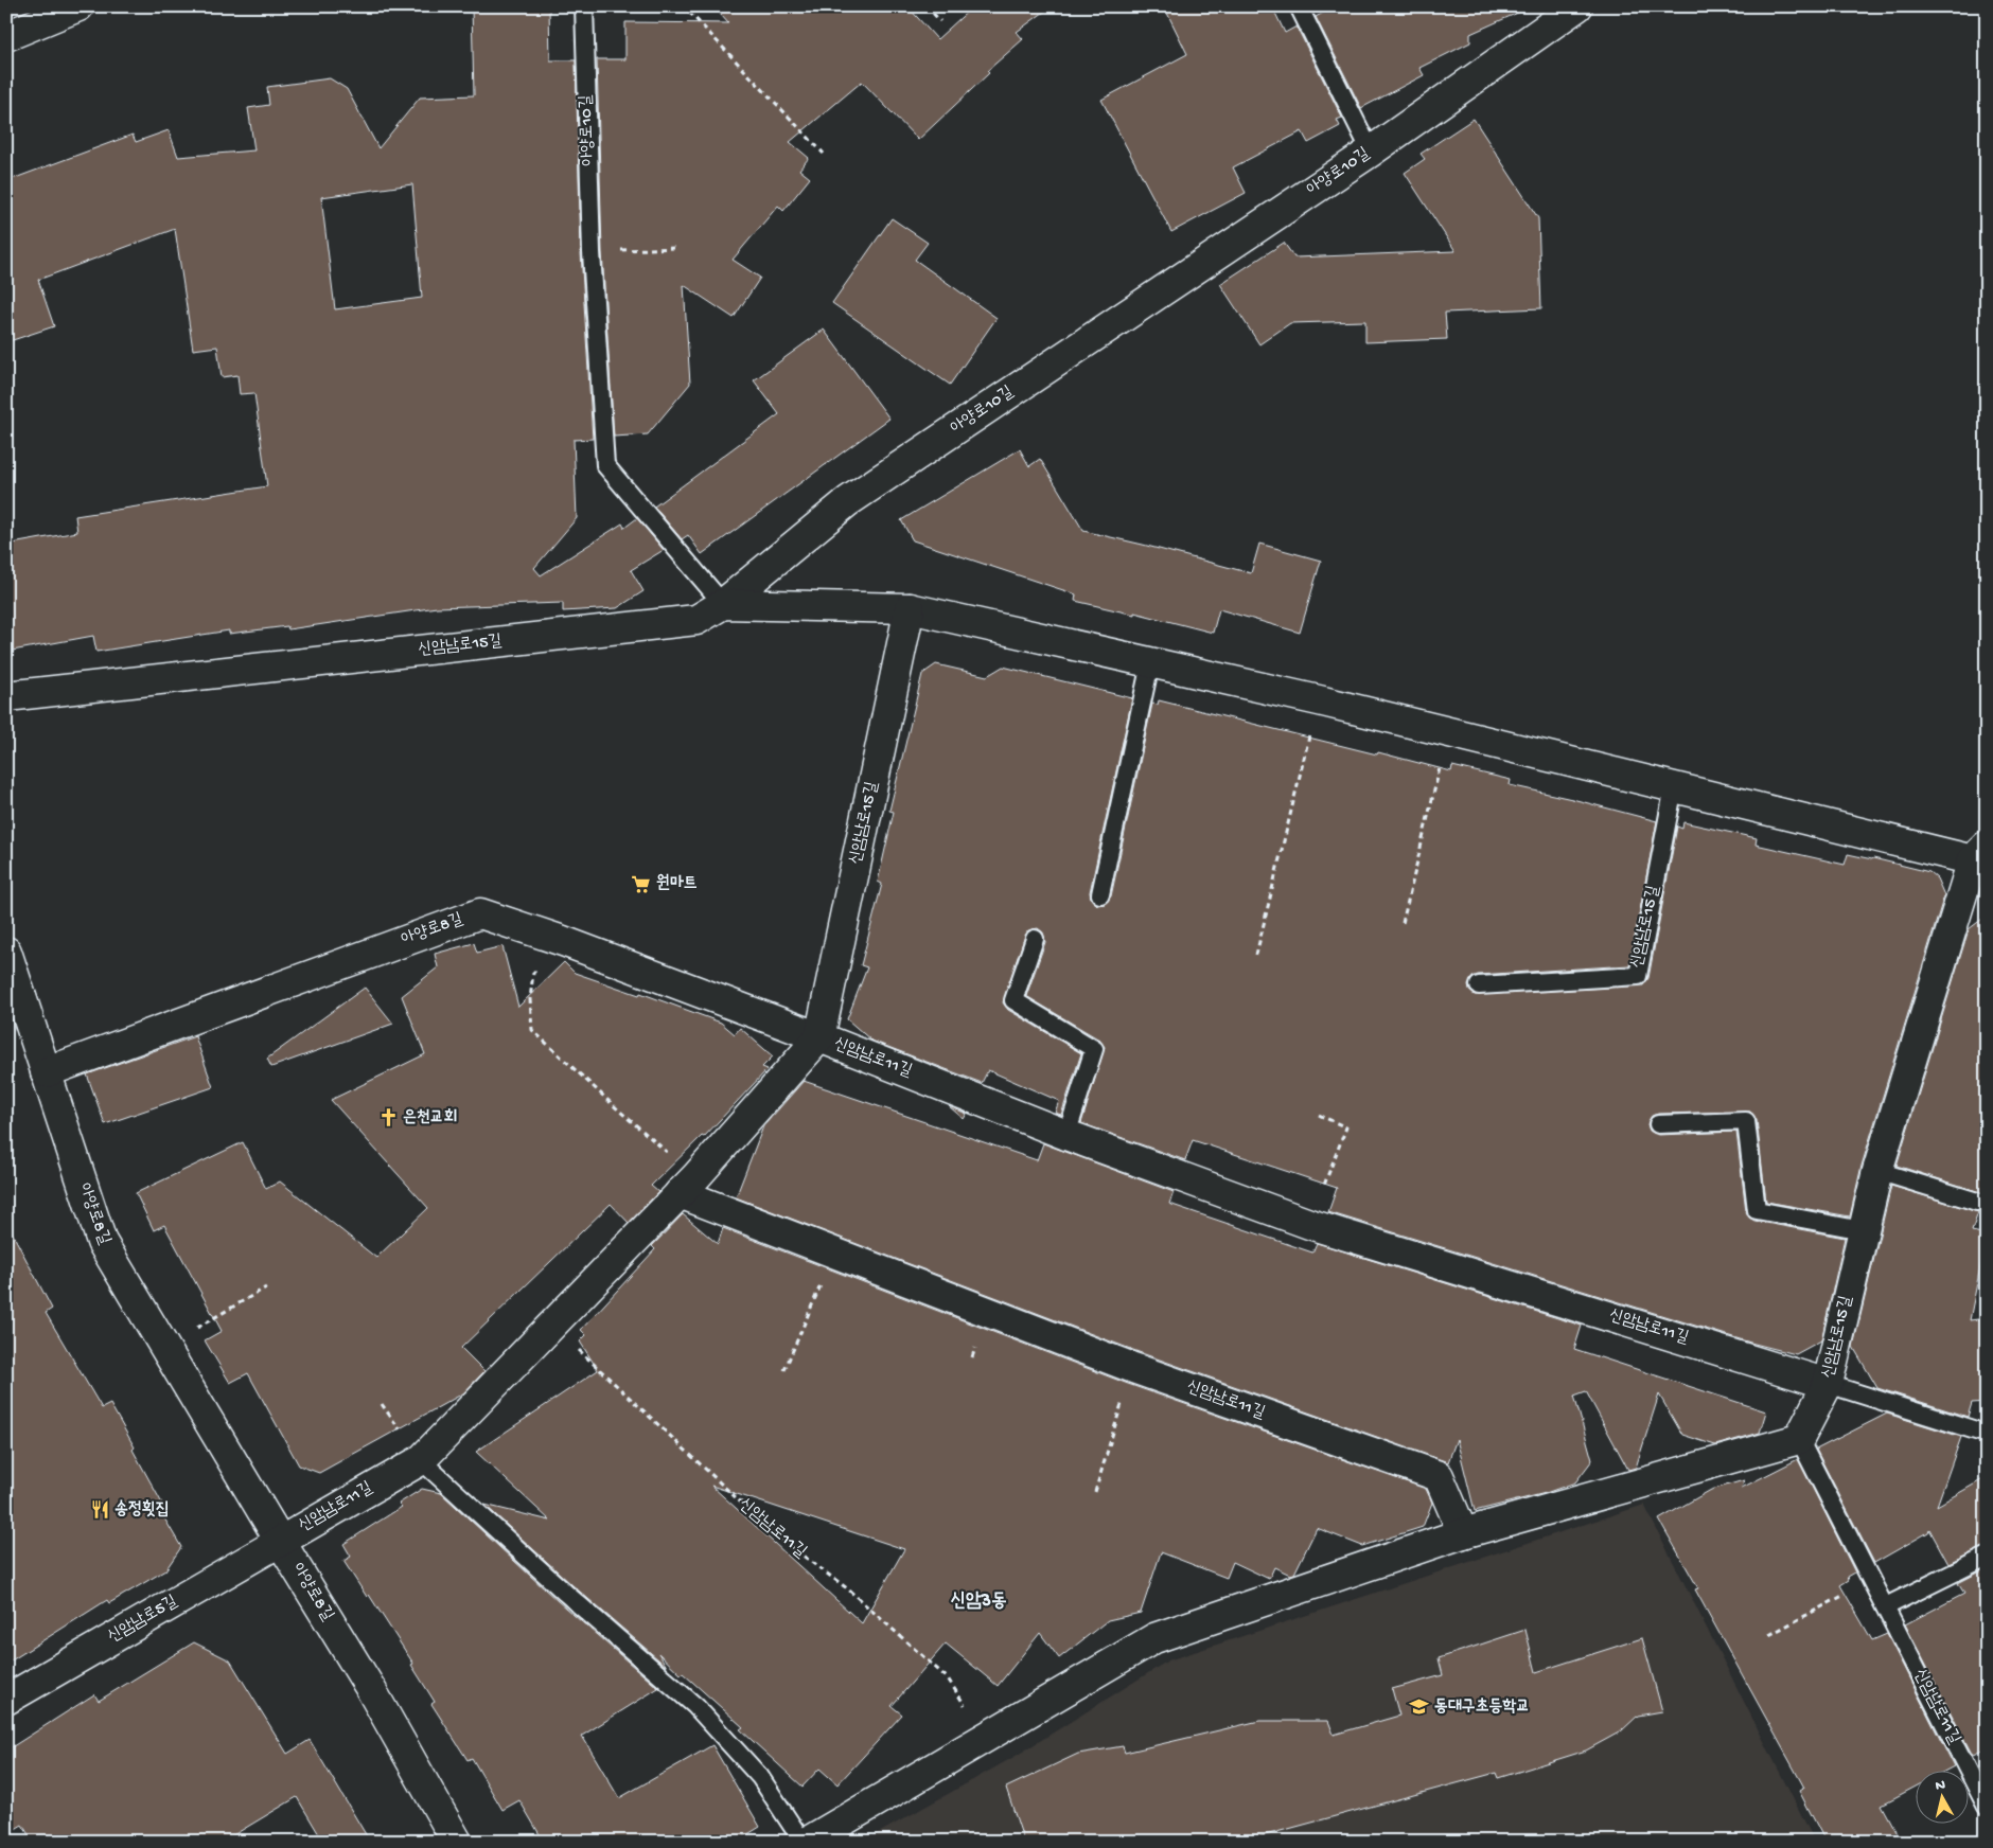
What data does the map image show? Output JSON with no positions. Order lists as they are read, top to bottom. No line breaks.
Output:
{"streets":{"street":["아양로10길","신암남로15길","아양로8길","신암남로11길","신암남로5길"]},"crossings":[["아양로10길","신암남로15길"],["신암남로15길","아양로8길"],["신암남로15길","신암남로11길"],["아양로8길","신암남로11길"],["아양로8길","신암남로5길"],["신암남로11길","신암남로5길"]],"districts":["신암3동"],"places":{"supermarket":["원마트"],"church":["은천교회"],"restaurant":["송정횟집"],"school or university":["동대구초등학교"]},"north":"top"}
